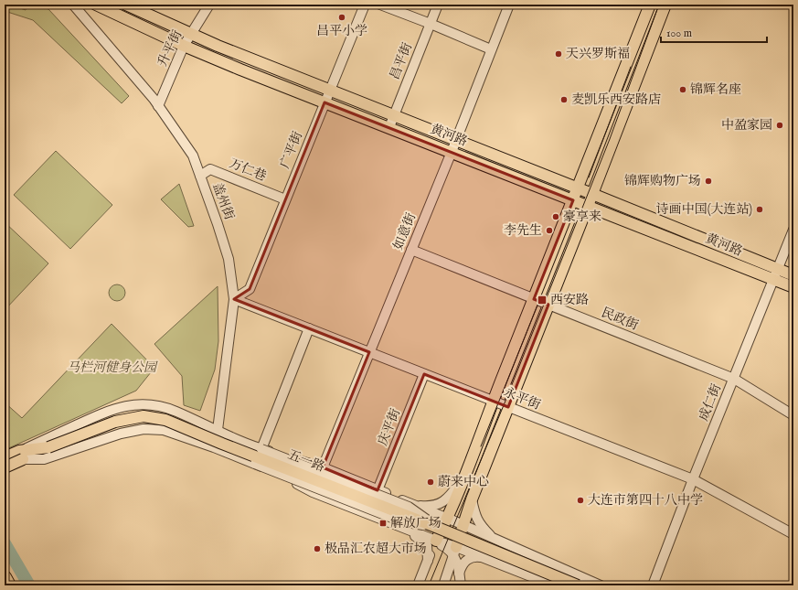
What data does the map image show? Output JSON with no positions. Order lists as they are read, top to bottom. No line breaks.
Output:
{"streets":{"main road":["黄河路","五一路"],"street":["升平街","昌平街","广平街","万仁巷","盖州街","如意街","民政街","永平街","成仁街","庆平街"]},"crossings":[["升平街","黄河路"],["升平街","盖州街"],["昌平街","黄河路"],["黄河路","广平街"],["黄河路","如意街"],["黄河路","成仁街"],["广平街","万仁巷"],["广平街","盖州街"],["广平街","永平街"],["万仁巷","盖州街"],["盖州街","永平街"],["如意街","民政街"],["如意街","永平街"],["民政街","成仁街"],["永平街","成仁街"],["永平街","庆平街"]],"parks":["马栏河健身公园"],"places":{"other":["昌平小学","天兴罗斯福","锦辉名座","麦凯乐西安路店","中盈家园","锦辉购物广场","诗画中国(大连站)","豪享来","李先生","蔚来中心","大连市第四十八中学","极品汇农超大市场"],"transit":["西安路","解放广场"]},"scale_bar":"100 m"}
